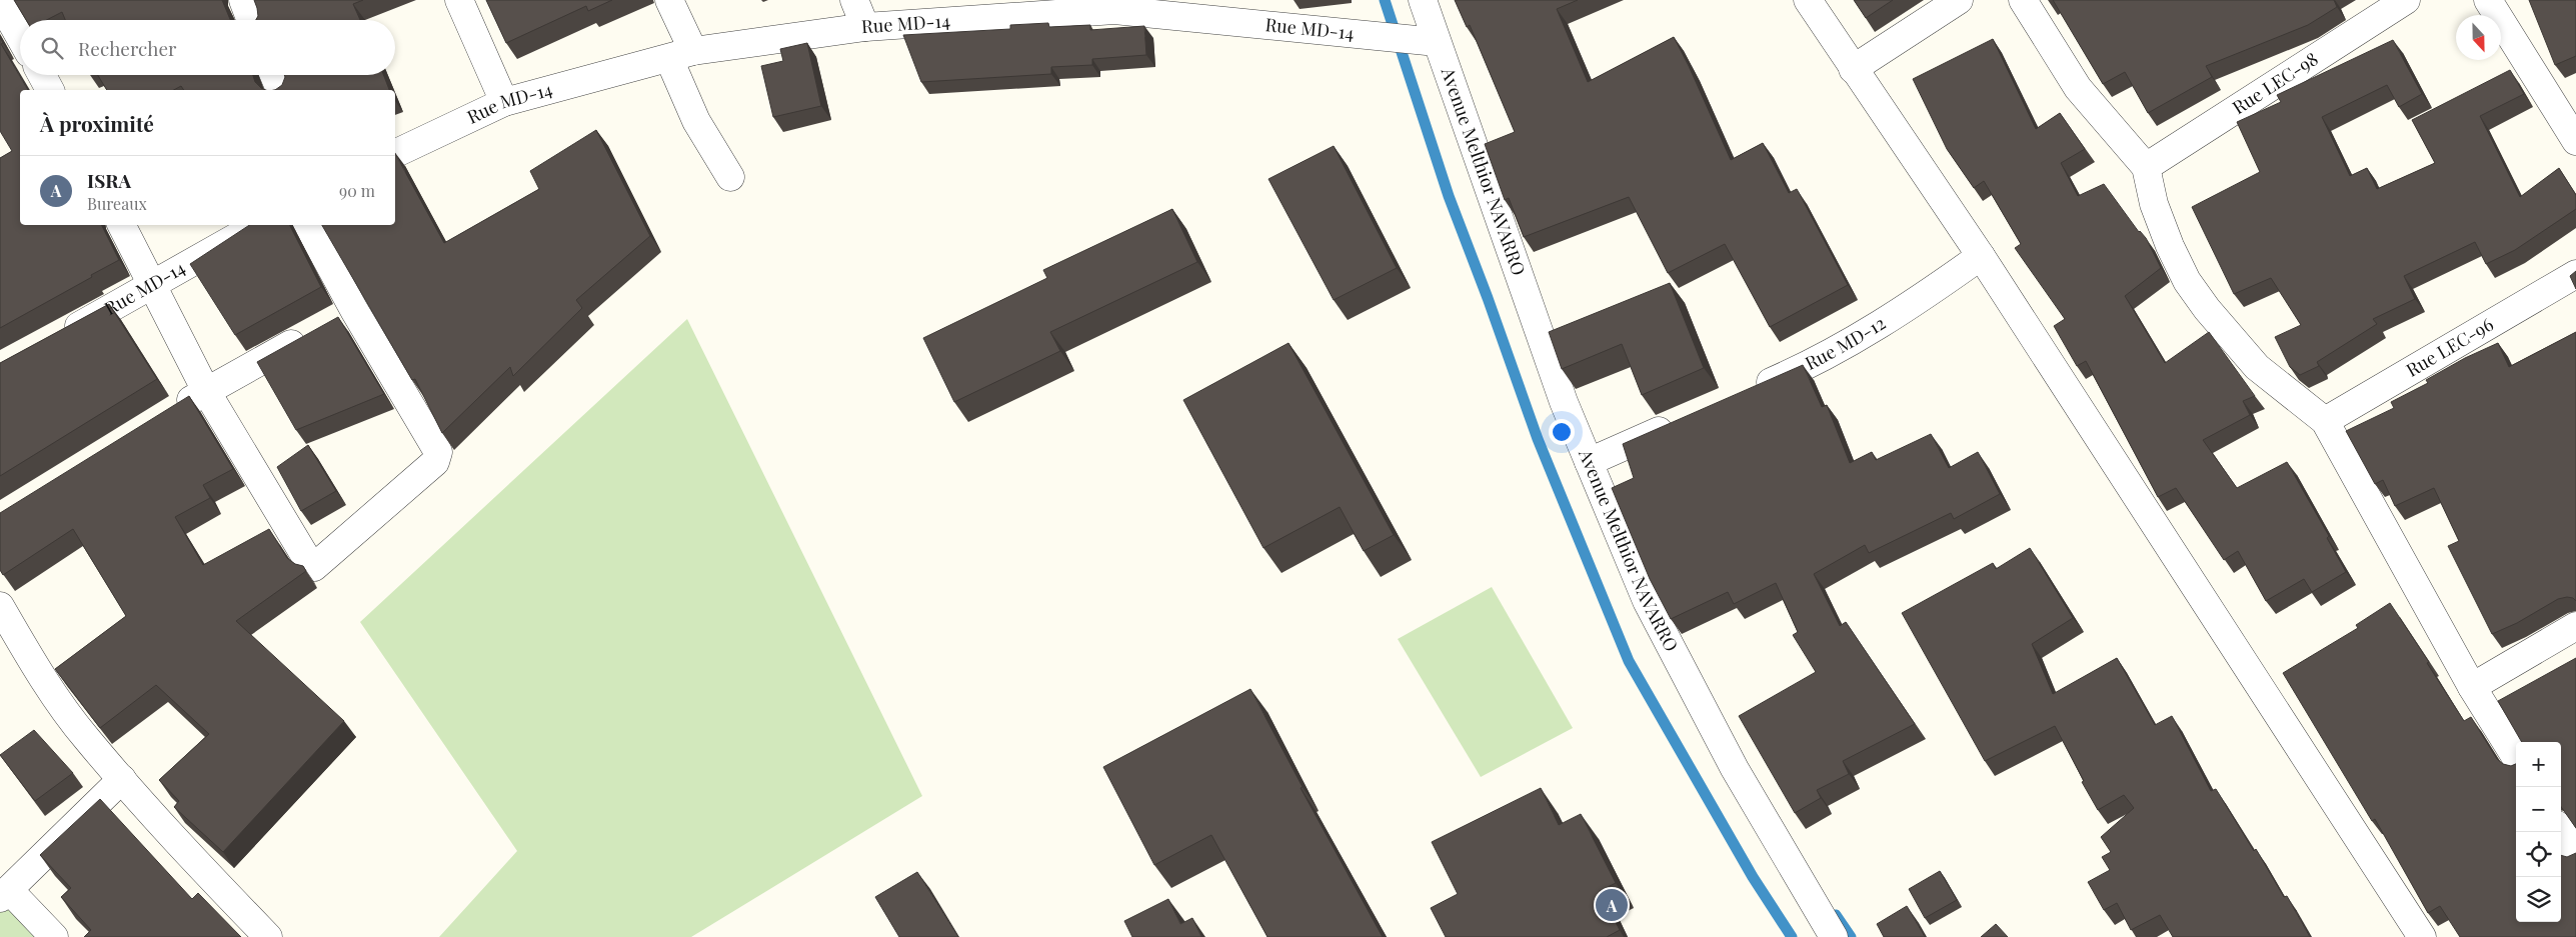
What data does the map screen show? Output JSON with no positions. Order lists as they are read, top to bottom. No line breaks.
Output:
{"streets":{"street":["Rue MD-14","Rue LEC-98","Avenue Melthior NAVARRO","Rue MD-12","Rue LEC-96"]},"crossings":[["Rue MD-14","Avenue Melthior NAVARRO"]],"north":"bottom","page":{"search":"Rechercher","heading":"À proximité","list":[{"mark":"A","name":"ISRA","note":"Bureaux","value":"90 m"}],"map_buttons":["+","−"],"pins":"A"}}
